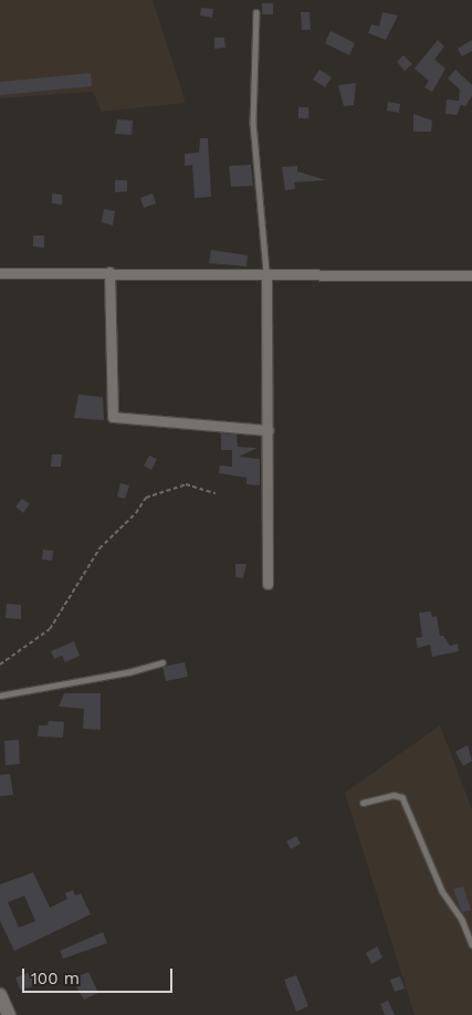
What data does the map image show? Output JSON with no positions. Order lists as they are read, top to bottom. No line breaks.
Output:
{"scale_bar":"100 m"}
